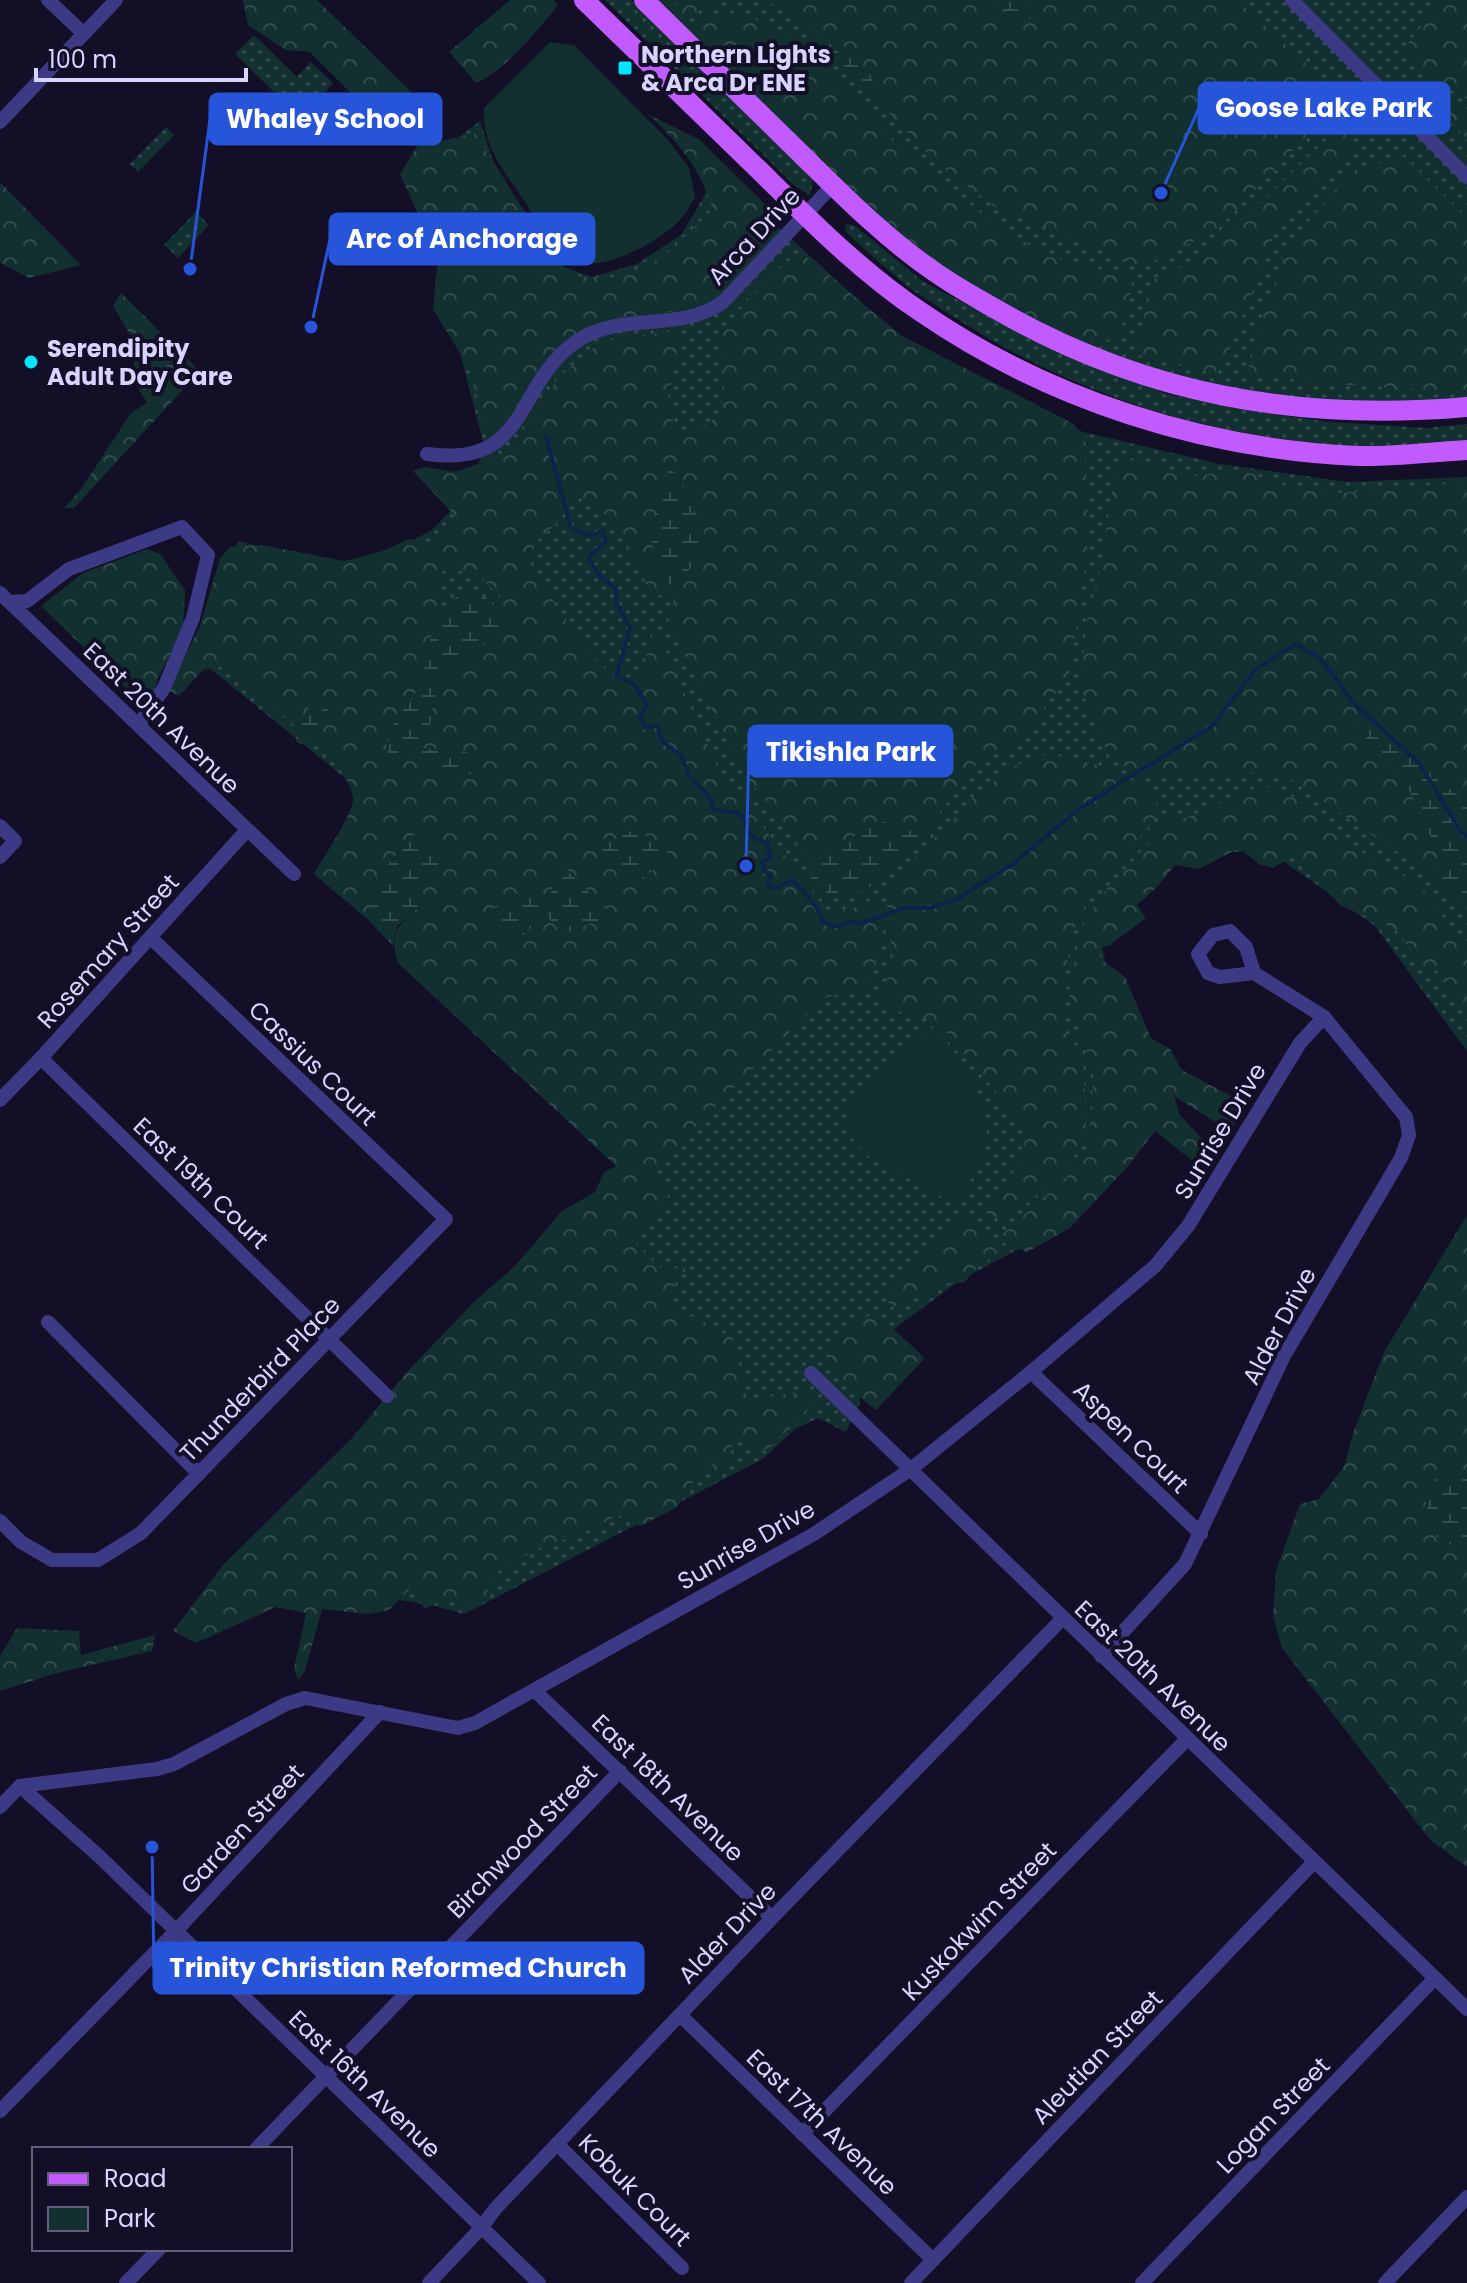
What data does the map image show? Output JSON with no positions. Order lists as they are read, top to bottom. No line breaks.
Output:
{"streets":{"street":["Arca Drive","East 20th Avenue","Rosemary Street","Cassius Court","Sunrise Drive","East 19th Court","Alder Drive","Thunderbird Place","Aspen Court","East 18th Avenue","Garden Street","Birchwood Street","Kuskokwim Street","Aleutian Street","East 16th Avenue","Logan Street","East 17th Avenue","Kobuk Court"]},"crossings":[["East 20th Avenue","Rosemary Street"],["East 20th Avenue","Sunrise Drive"],["East 20th Avenue","Alder Drive"],["East 20th Avenue","Kuskokwim Street"],["East 20th Avenue","Aleutian Street"],["East 20th Avenue","Logan Street"],["Rosemary Street","Cassius Court"],["Rosemary Street","East 19th Court"],["Cassius Court","Thunderbird Place"],["Sunrise Drive","Alder Drive"],["Sunrise Drive","Aspen Court"],["Sunrise Drive","East 18th Avenue"],["Sunrise Drive","Garden Street"],["Sunrise Drive","East 16th Avenue"],["East 19th Court","Thunderbird Place"],["Alder Drive","Aspen Court"],["Alder Drive","East 18th Avenue"],["Alder Drive","East 16th Avenue"],["Alder Drive","East 17th Avenue"],["Alder Drive","Kobuk Court"],["East 18th Avenue","Birchwood Street"],["Garden Street","East 16th Avenue"],["Birchwood Street","East 16th Avenue"],["Kuskokwim Street","East 17th Avenue"],["Aleutian Street","East 17th Avenue"]],"places":{"transit":["Northern Lights & Arca Dr ENE"],"other":["Goose Lake Park","Whaley School","Arc of Anchorage","Serendipity Adult Day Care","Tikishla Park","Trinity Christian Reformed Church"]},"legend":["Road","Park"],"scale_bar":"100 m"}
